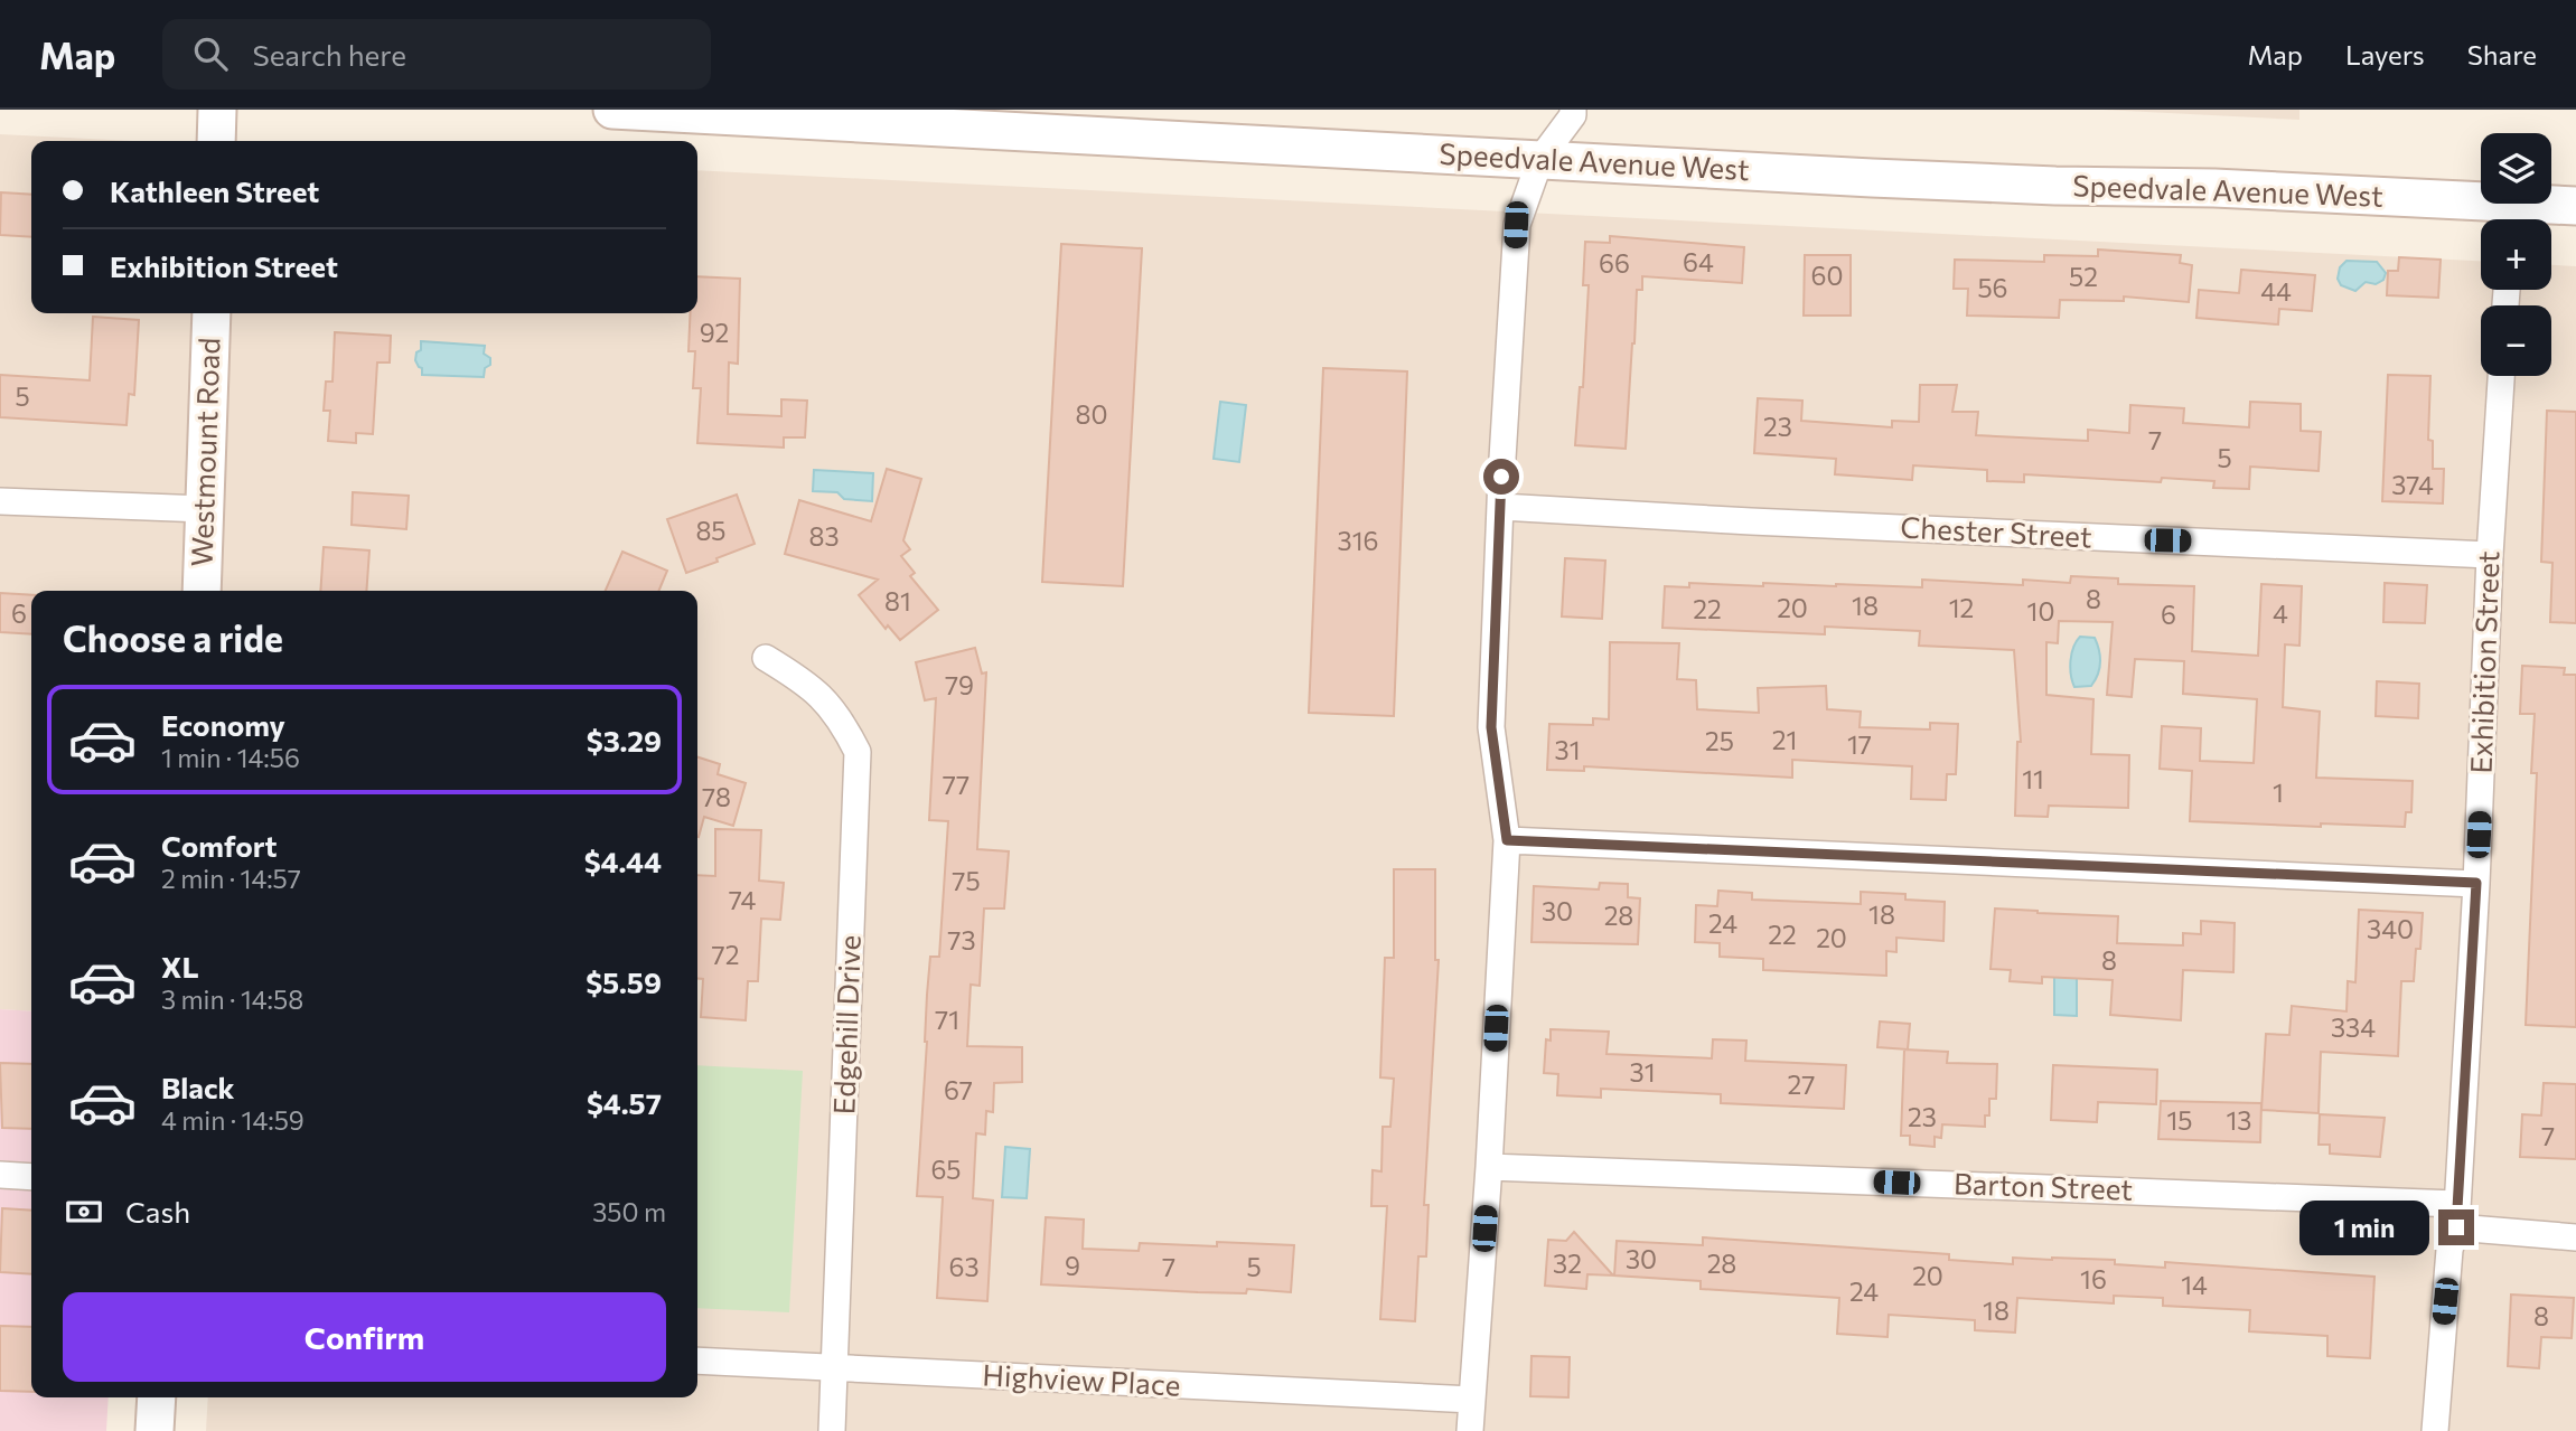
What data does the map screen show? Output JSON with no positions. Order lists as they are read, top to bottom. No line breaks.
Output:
{"streets":{"main road":["Speedvale Avenue West","Westmount Road"],"street":["Chester Street","Exhibition Street","Edgehill Drive","Barton Street","Highview Place"]},"crossings":[["Chester Street","Exhibition Street"],["Exhibition Street","Barton Street"],["Edgehill Drive","Highview Place"]],"house_numbers":["64","66","60","52","56","44","92","5","80","23","7","5","374","85","83","316","8","81","18","20","12","22","10","6","4","6","79","21","25","17","31","11","77","1","78","75","74","30","18","28","24","340","22","20","73","72","8","71","334","31","27","67","23","15","13","7","65","30","32","28","9","63","7","5","20","16","14","24","18","8"],"page":{"header":"Map","search":"Search here","nav":["Map","Layers","Share"],"map_buttons":["+","−"],"banner":["Kathleen Street","Exhibition Street"],"heading":"Choose a ride","list":[{"name":"Economy","note":"1 min · 14:56","value":"$3.29"},{"name":"Comfort","note":"2 min · 14:57","value":"$4.44"},{"name":"XL","note":"3 min · 14:58","value":"$5.59"},{"name":"Black","note":"4 min · 14:59","value":"$4.57"}],"pay":["Cash","350 m"],"bubble":"1 min","buttons":"Confirm"}}
